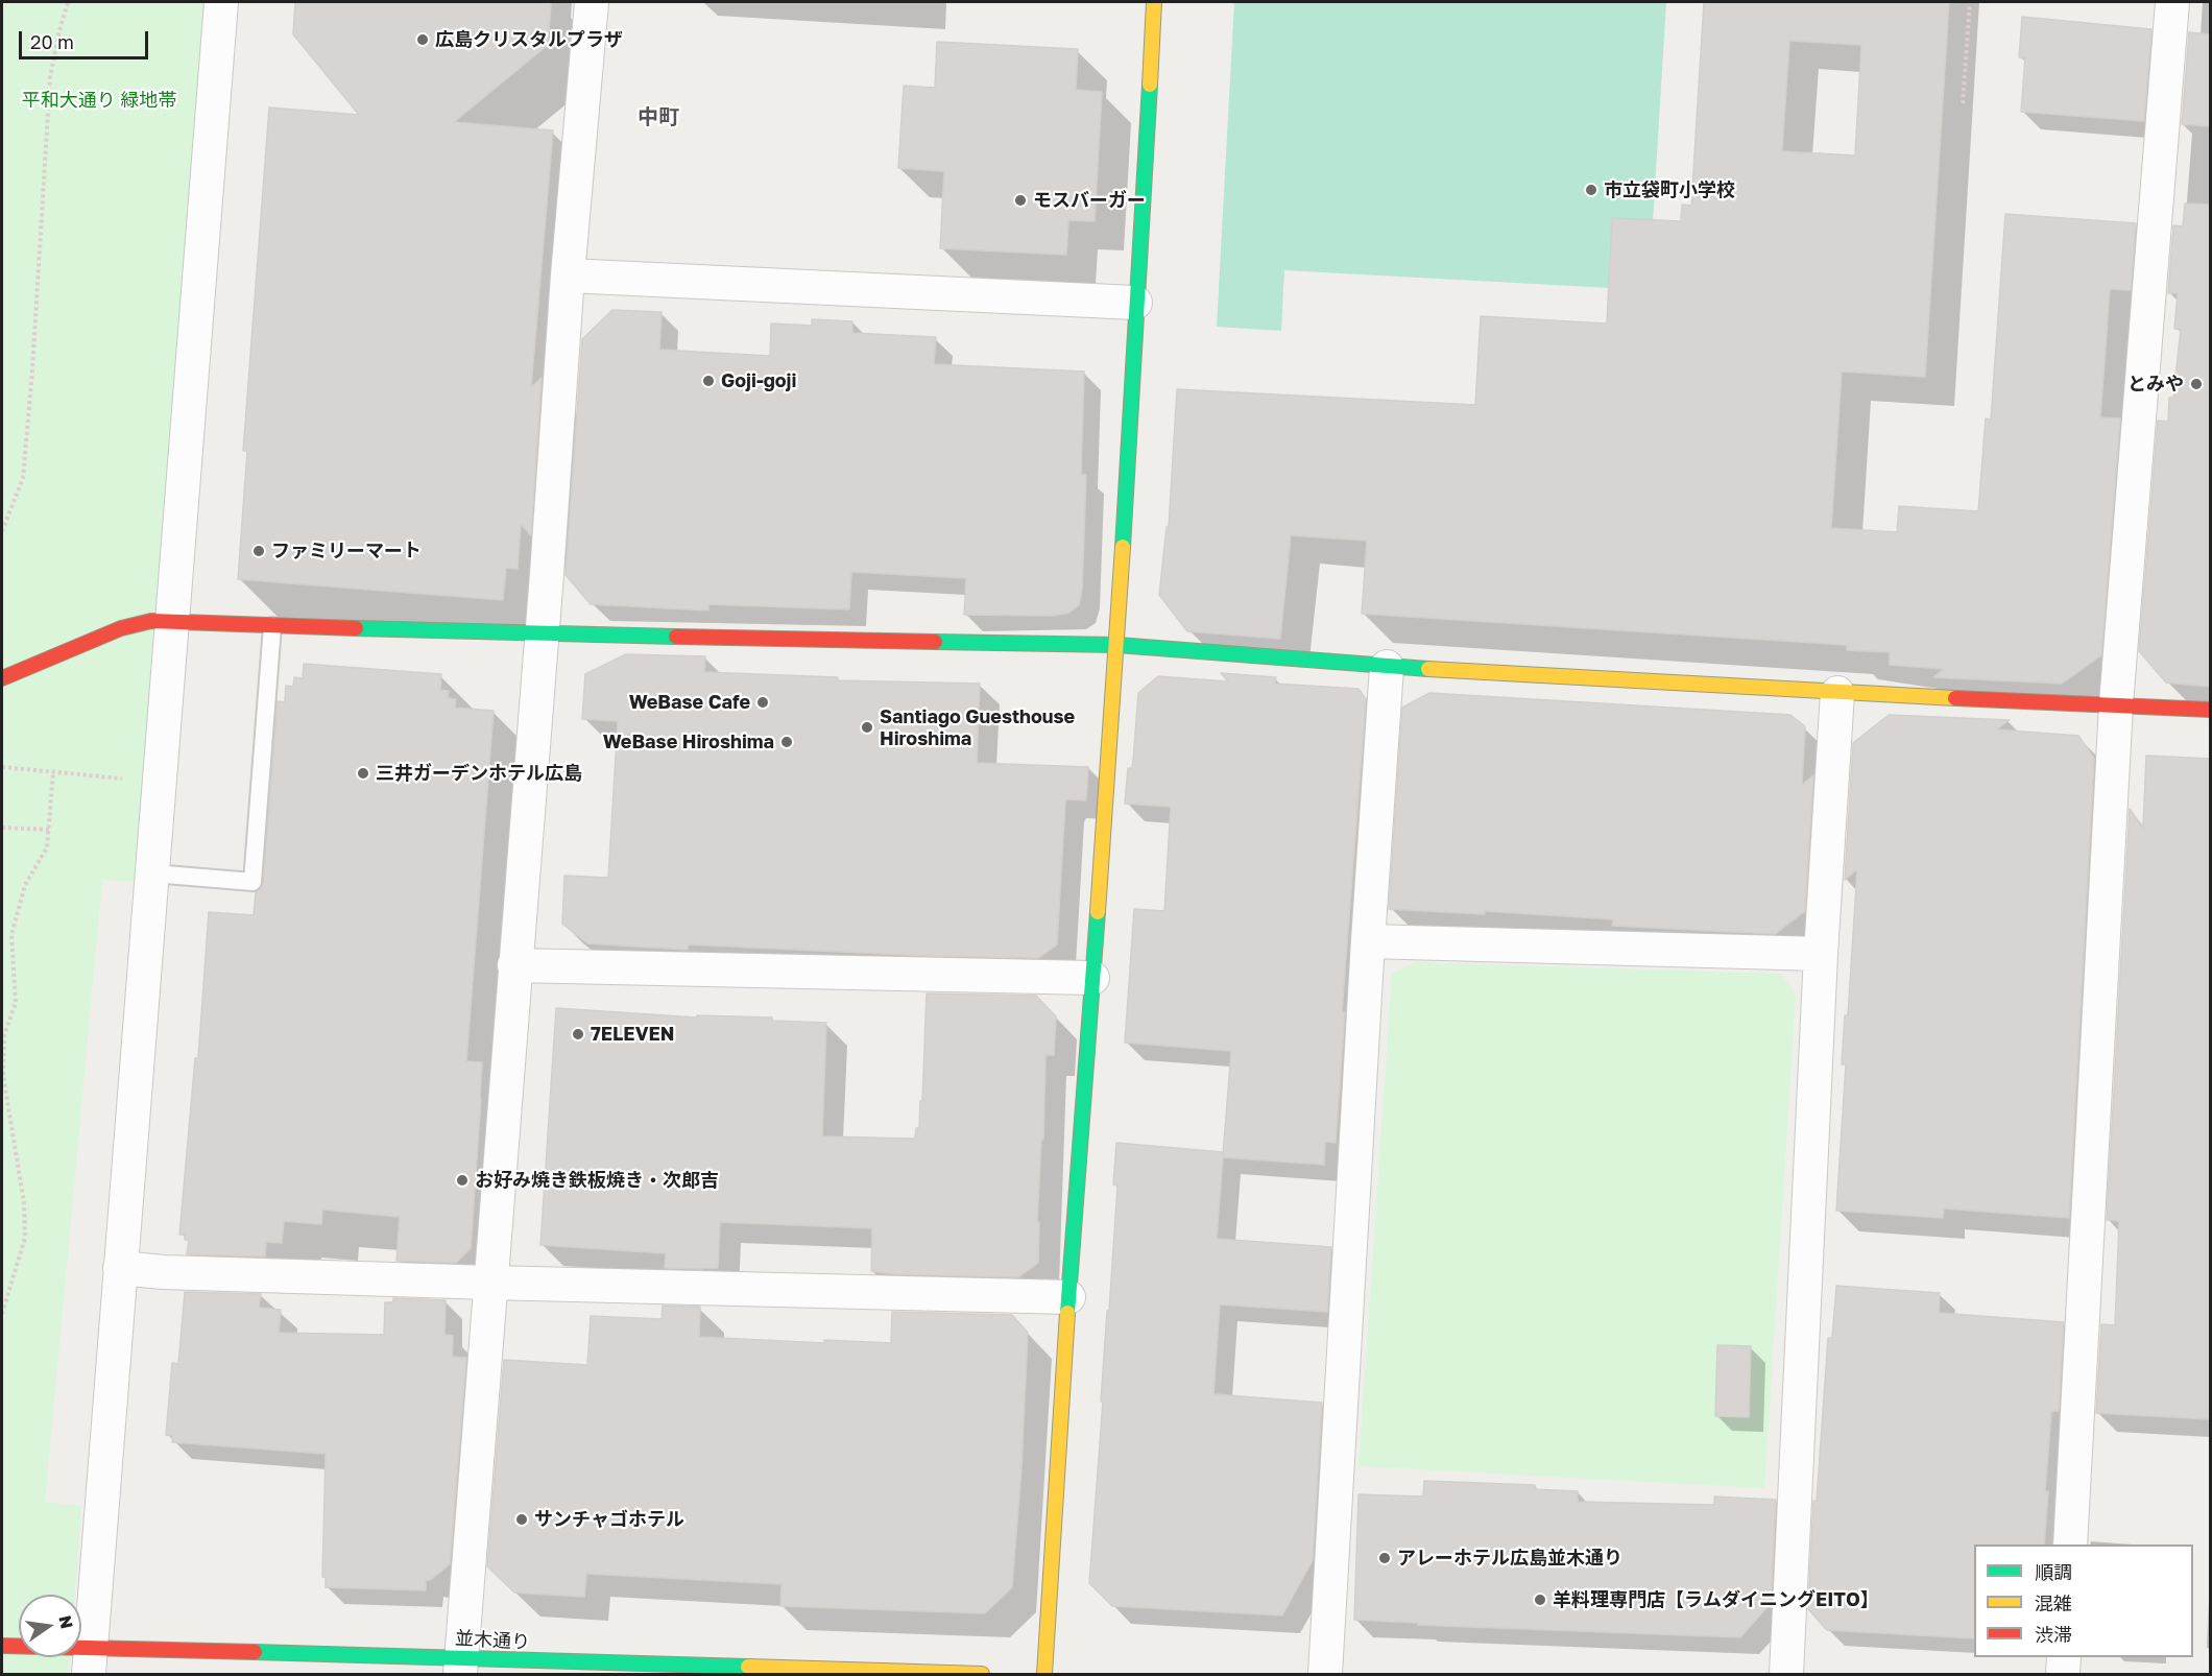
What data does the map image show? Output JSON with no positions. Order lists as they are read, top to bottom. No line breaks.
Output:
{"streets":{"street":["並木通り"]},"districts":["中町"],"parks":["平和大通り 緑地帯"],"places":["広島クリスタルプラザ","市立袋町小学校","モスバーガー","Goji-goji","とみや","ファミリーマート","WeBase Cafe","Santiago Guesthouse Hiroshima","WeBase Hiroshima","三井ガーデンホテル広島","7ELEVEN","お好み焼き鉄板焼き・次郎吉","サンチャゴホテル","アレーホテル広島並木通り","羊料理専門店【ラムダイニングEITO】"],"legend":["順調","混雑","渋滞"],"scale_bar":"20 m","north":"right"}
